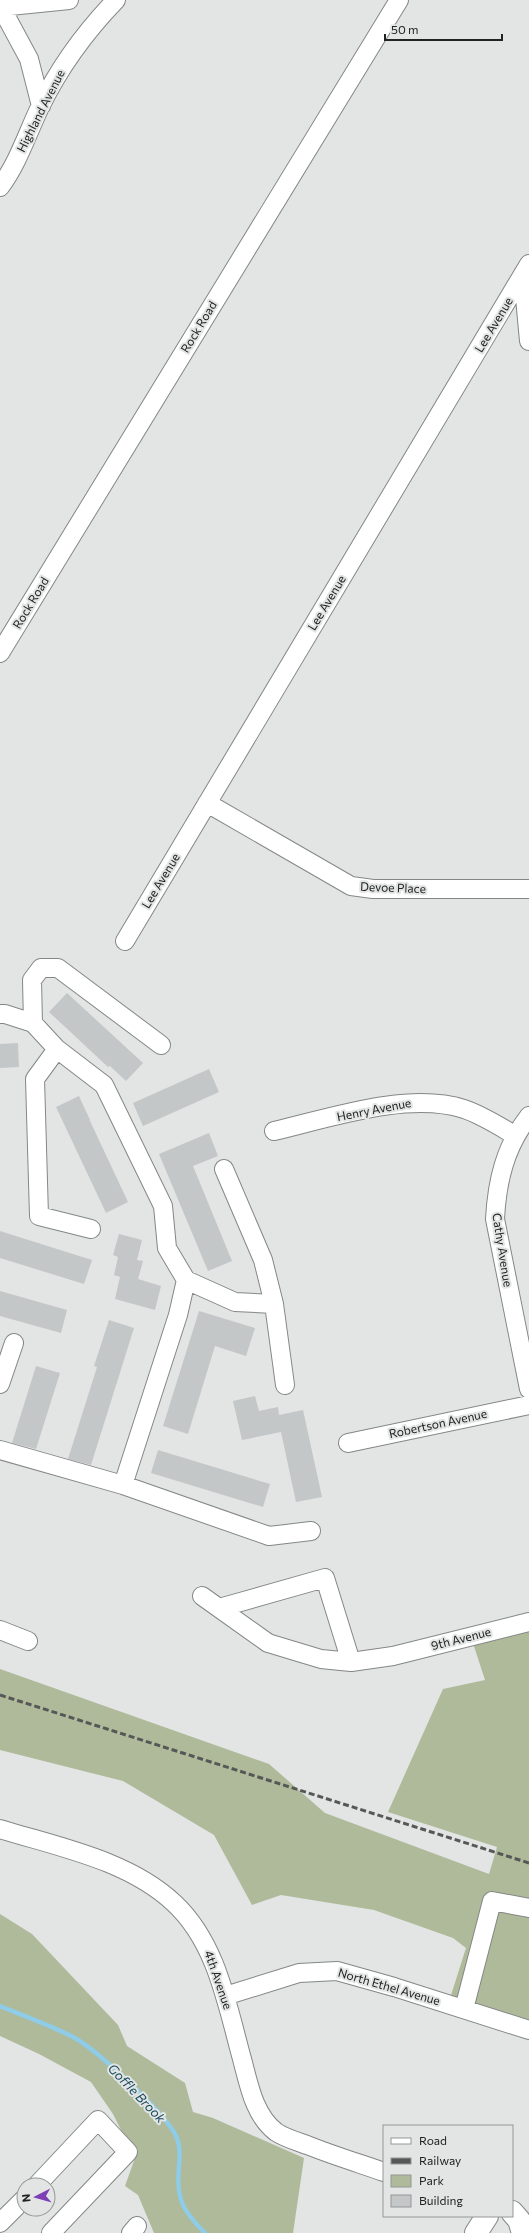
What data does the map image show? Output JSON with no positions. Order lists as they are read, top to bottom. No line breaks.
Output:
{"streets":{"street":["Highland Avenue","Lee Avenue","Rock Road","Devoe Place","Henry Avenue","Cathy Avenue","Robertson Avenue","9th Avenue","4th Avenue","North Ethel Avenue"]},"crossings":[["Lee Avenue","Devoe Place"],["Henry Avenue","Cathy Avenue"],["4th Avenue","North Ethel Avenue"]],"water":["Goffle Brook"],"legend":["Road","Railway","Park","Building"],"scale_bar":"50 m","north":"left"}
